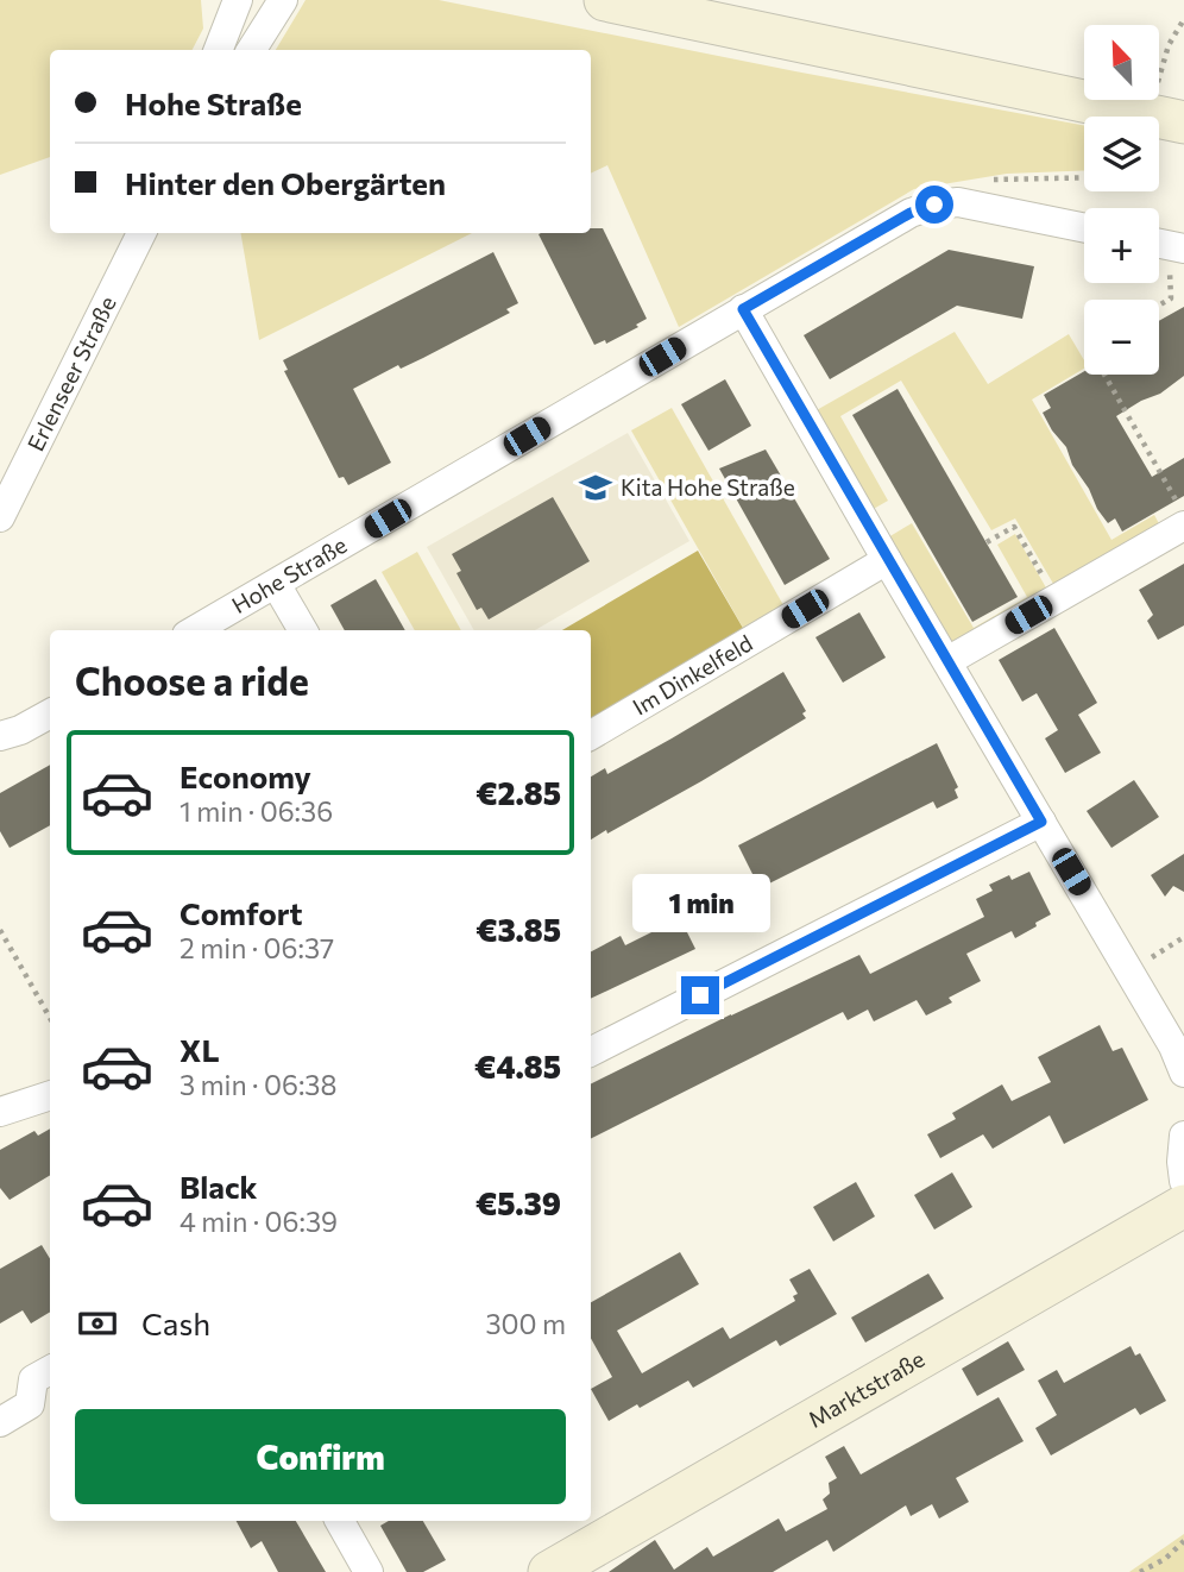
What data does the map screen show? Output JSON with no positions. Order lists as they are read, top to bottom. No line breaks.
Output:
{"streets":{"street":["Erlenseer Straße","Hohe Straße","Im Dinkelfeld","Marktstraße"]},"places":{"school or university":["Kita Hohe Straße"]},"north":"top left","page":{"map_buttons":["+","−"],"banner":["Hohe Straße","Hinter den Obergärten"],"heading":"Choose a ride","list":[{"name":"Economy","note":"1 min · 06:36","value":"€2.85"},{"name":"Comfort","note":"2 min · 06:37","value":"€3.85"},{"name":"XL","note":"3 min · 06:38","value":"€4.85"},{"name":"Black","note":"4 min · 06:39","value":"€5.39"}],"bubble":"1 min","pay":["Cash","300 m"],"buttons":"Confirm"}}
